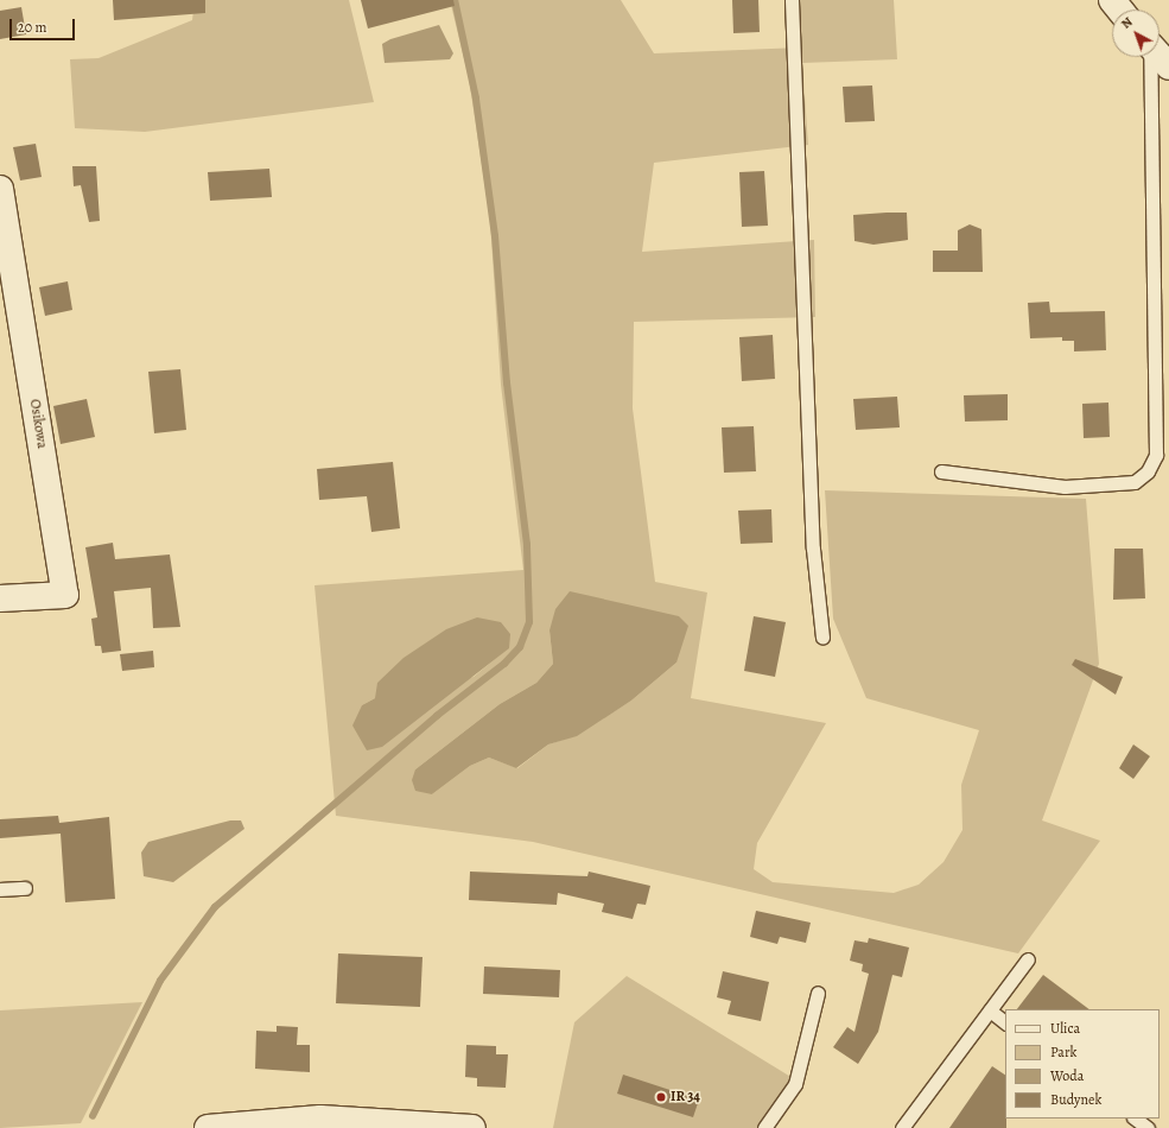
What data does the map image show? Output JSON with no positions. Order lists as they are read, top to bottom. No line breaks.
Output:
{"streets":{"street":["Osikowa"]},"places":["IR 34"],"legend":["Ulica","Park","Woda","Budynek"],"scale_bar":"20 m","north":"top left"}
